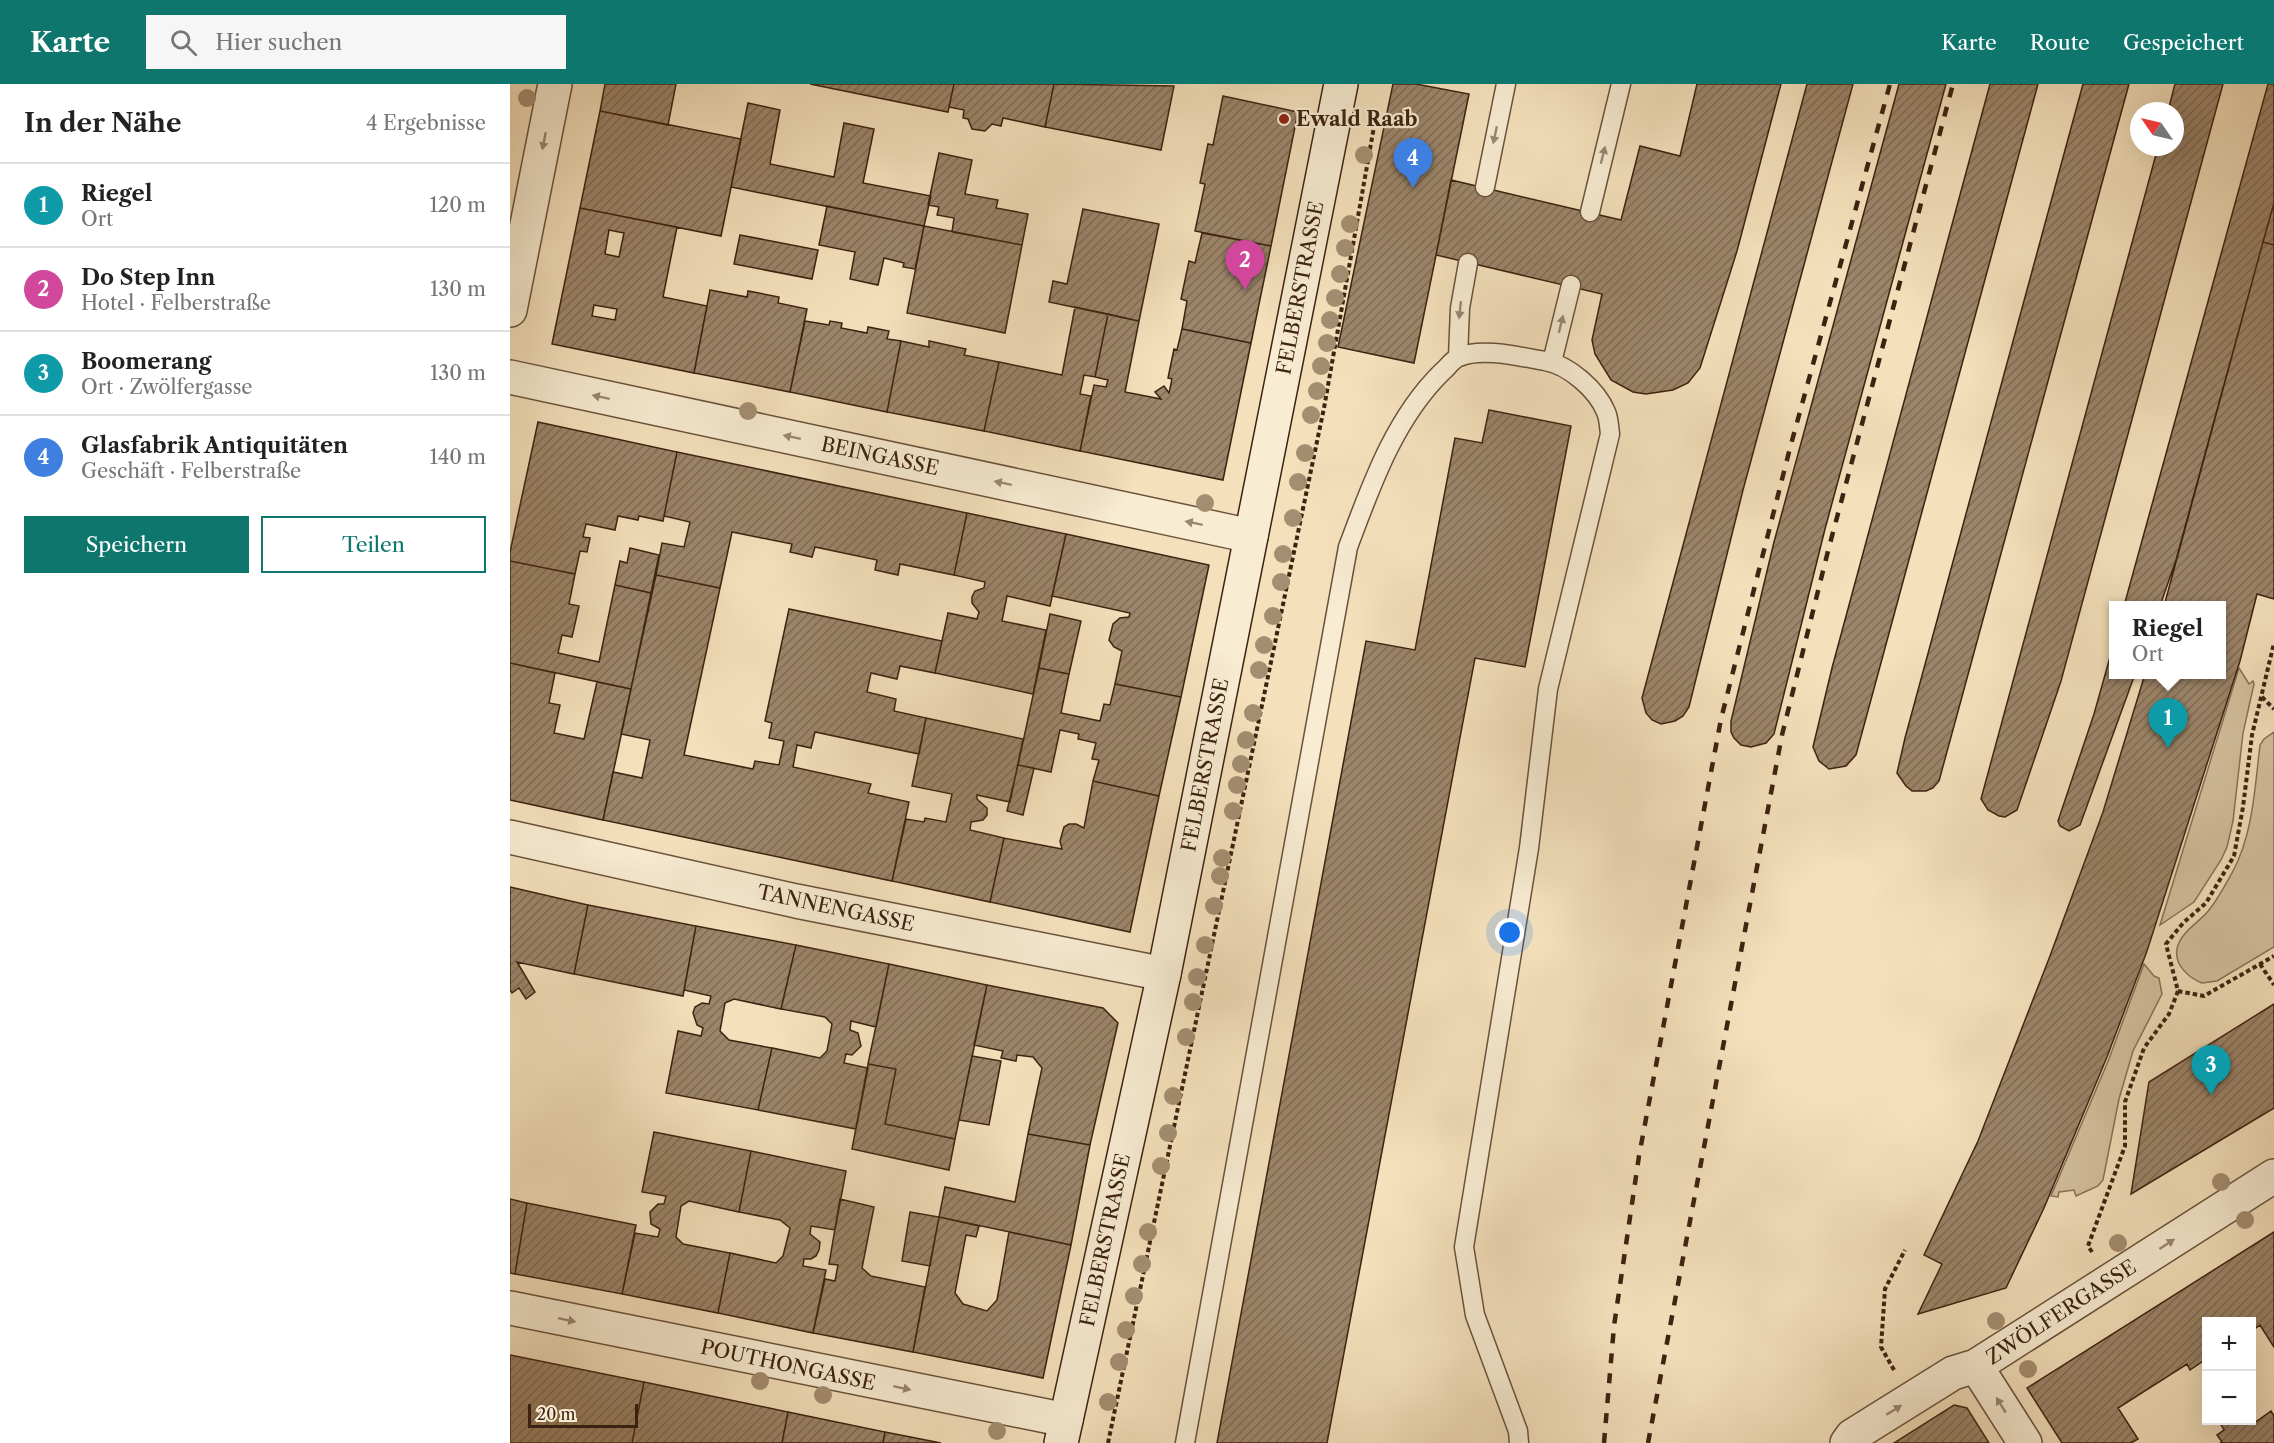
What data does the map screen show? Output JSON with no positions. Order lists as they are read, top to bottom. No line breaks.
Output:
{"streets":{"street":["FELBERSTRASSE","BEINGASSE","TANNENGASSE","ZWÖLFERGASSE","POUTHONGASSE"]},"crossings":[["FELBERSTRASSE","BEINGASSE"],["FELBERSTRASSE","TANNENGASSE"],["FELBERSTRASSE","POUTHONGASSE"]],"one_way":["BEINGASSE","ZWÖLFERGASSE","POUTHONGASSE"],"places":["Ewald Raab"],"scale_bar":"20 m","north":"top left","page":{"header":"Karte","search":"Hier suchen","nav":["Karte","Route","Gespeichert"],"heading":["In der Nähe","4 Ergebnisse"],"pins":["4","2","1","3"],"list":[{"mark":"1","name":"Riegel","note":"Ort","value":"120 m"},{"mark":"2","name":"Do Step Inn","note":"Hotel · Felberstraße","value":"130 m"},{"mark":"3","name":"Boomerang","note":"Ort · Zwölfergasse","value":"130 m"},{"mark":"4","name":"Glasfabrik Antiquitäten","note":"Geschäft · Felberstraße","value":"140 m"}],"buttons":["Speichern","Teilen"],"popup":["Riegel","Ort"],"map_buttons":["+","−"],"scale":"20 m"}}
